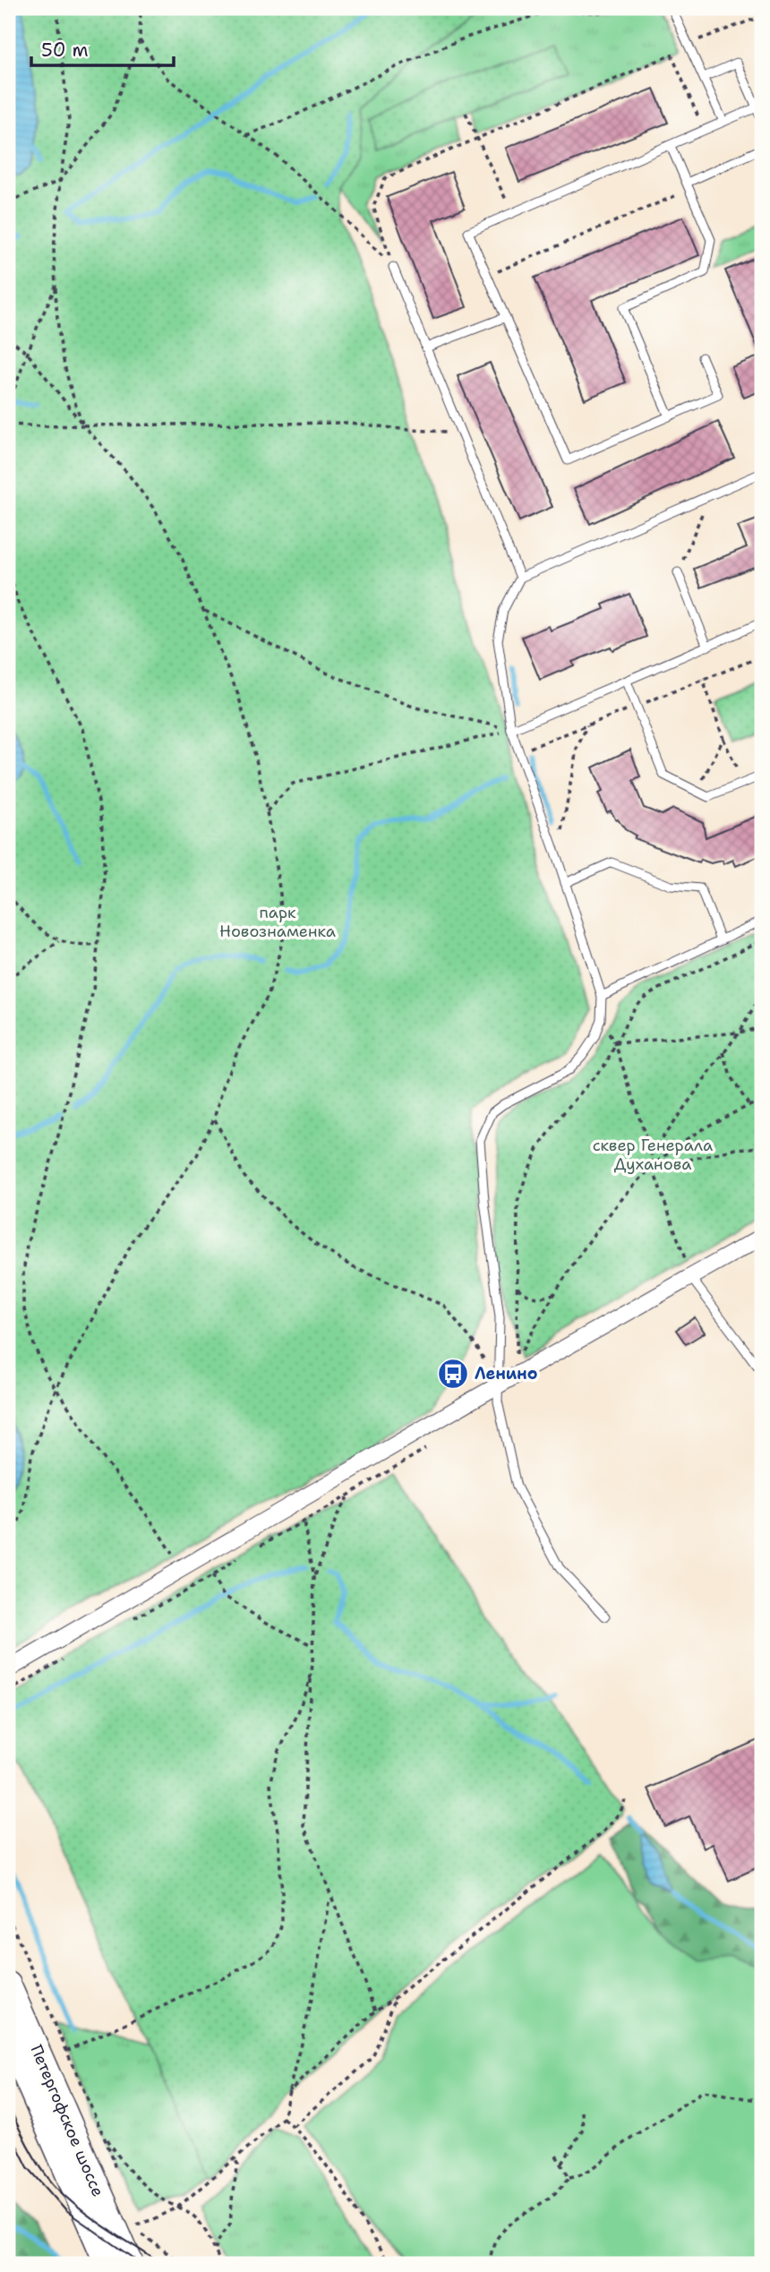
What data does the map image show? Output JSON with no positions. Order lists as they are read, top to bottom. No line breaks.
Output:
{"streets":{"main road":["Петергофское шоссе"]},"parks":["парк Новознаменка","сквер Генерала Духанова"],"places":{"bus stop":["Ленино"]},"scale_bar":"50 m"}
